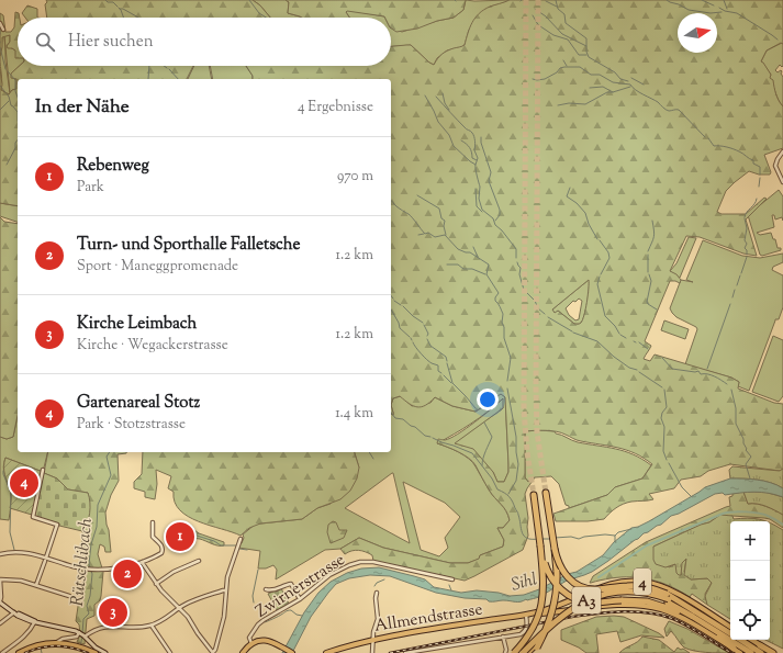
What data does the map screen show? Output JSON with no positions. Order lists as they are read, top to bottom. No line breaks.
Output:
{"streets":{"highway":["A3"],"main road":["4","Allmendstrasse"],"street":["Zwirnerstrasse"]},"water":["Rütschlibach","Sihl"],"north":"right","page":{"search":"Hier suchen","heading":["In der Nähe","4 Ergebnisse"],"list":[{"mark":"1","name":"Rebenweg","note":"Park","value":"970 m"},{"mark":"2","name":"Turn- und Sporthalle Falletsche","note":"Sport · Maneggpromenade","value":"1.2 km"},{"mark":"3","name":"Kirche Leimbach","note":"Kirche · Wegackerstrasse","value":"1.2 km"},{"mark":"4","name":"Gartenareal Stotz","note":"Park · Stotzstrasse","value":"1.4 km"}],"pins":["4","1","2","3"],"map_buttons":["+","−"]}}
